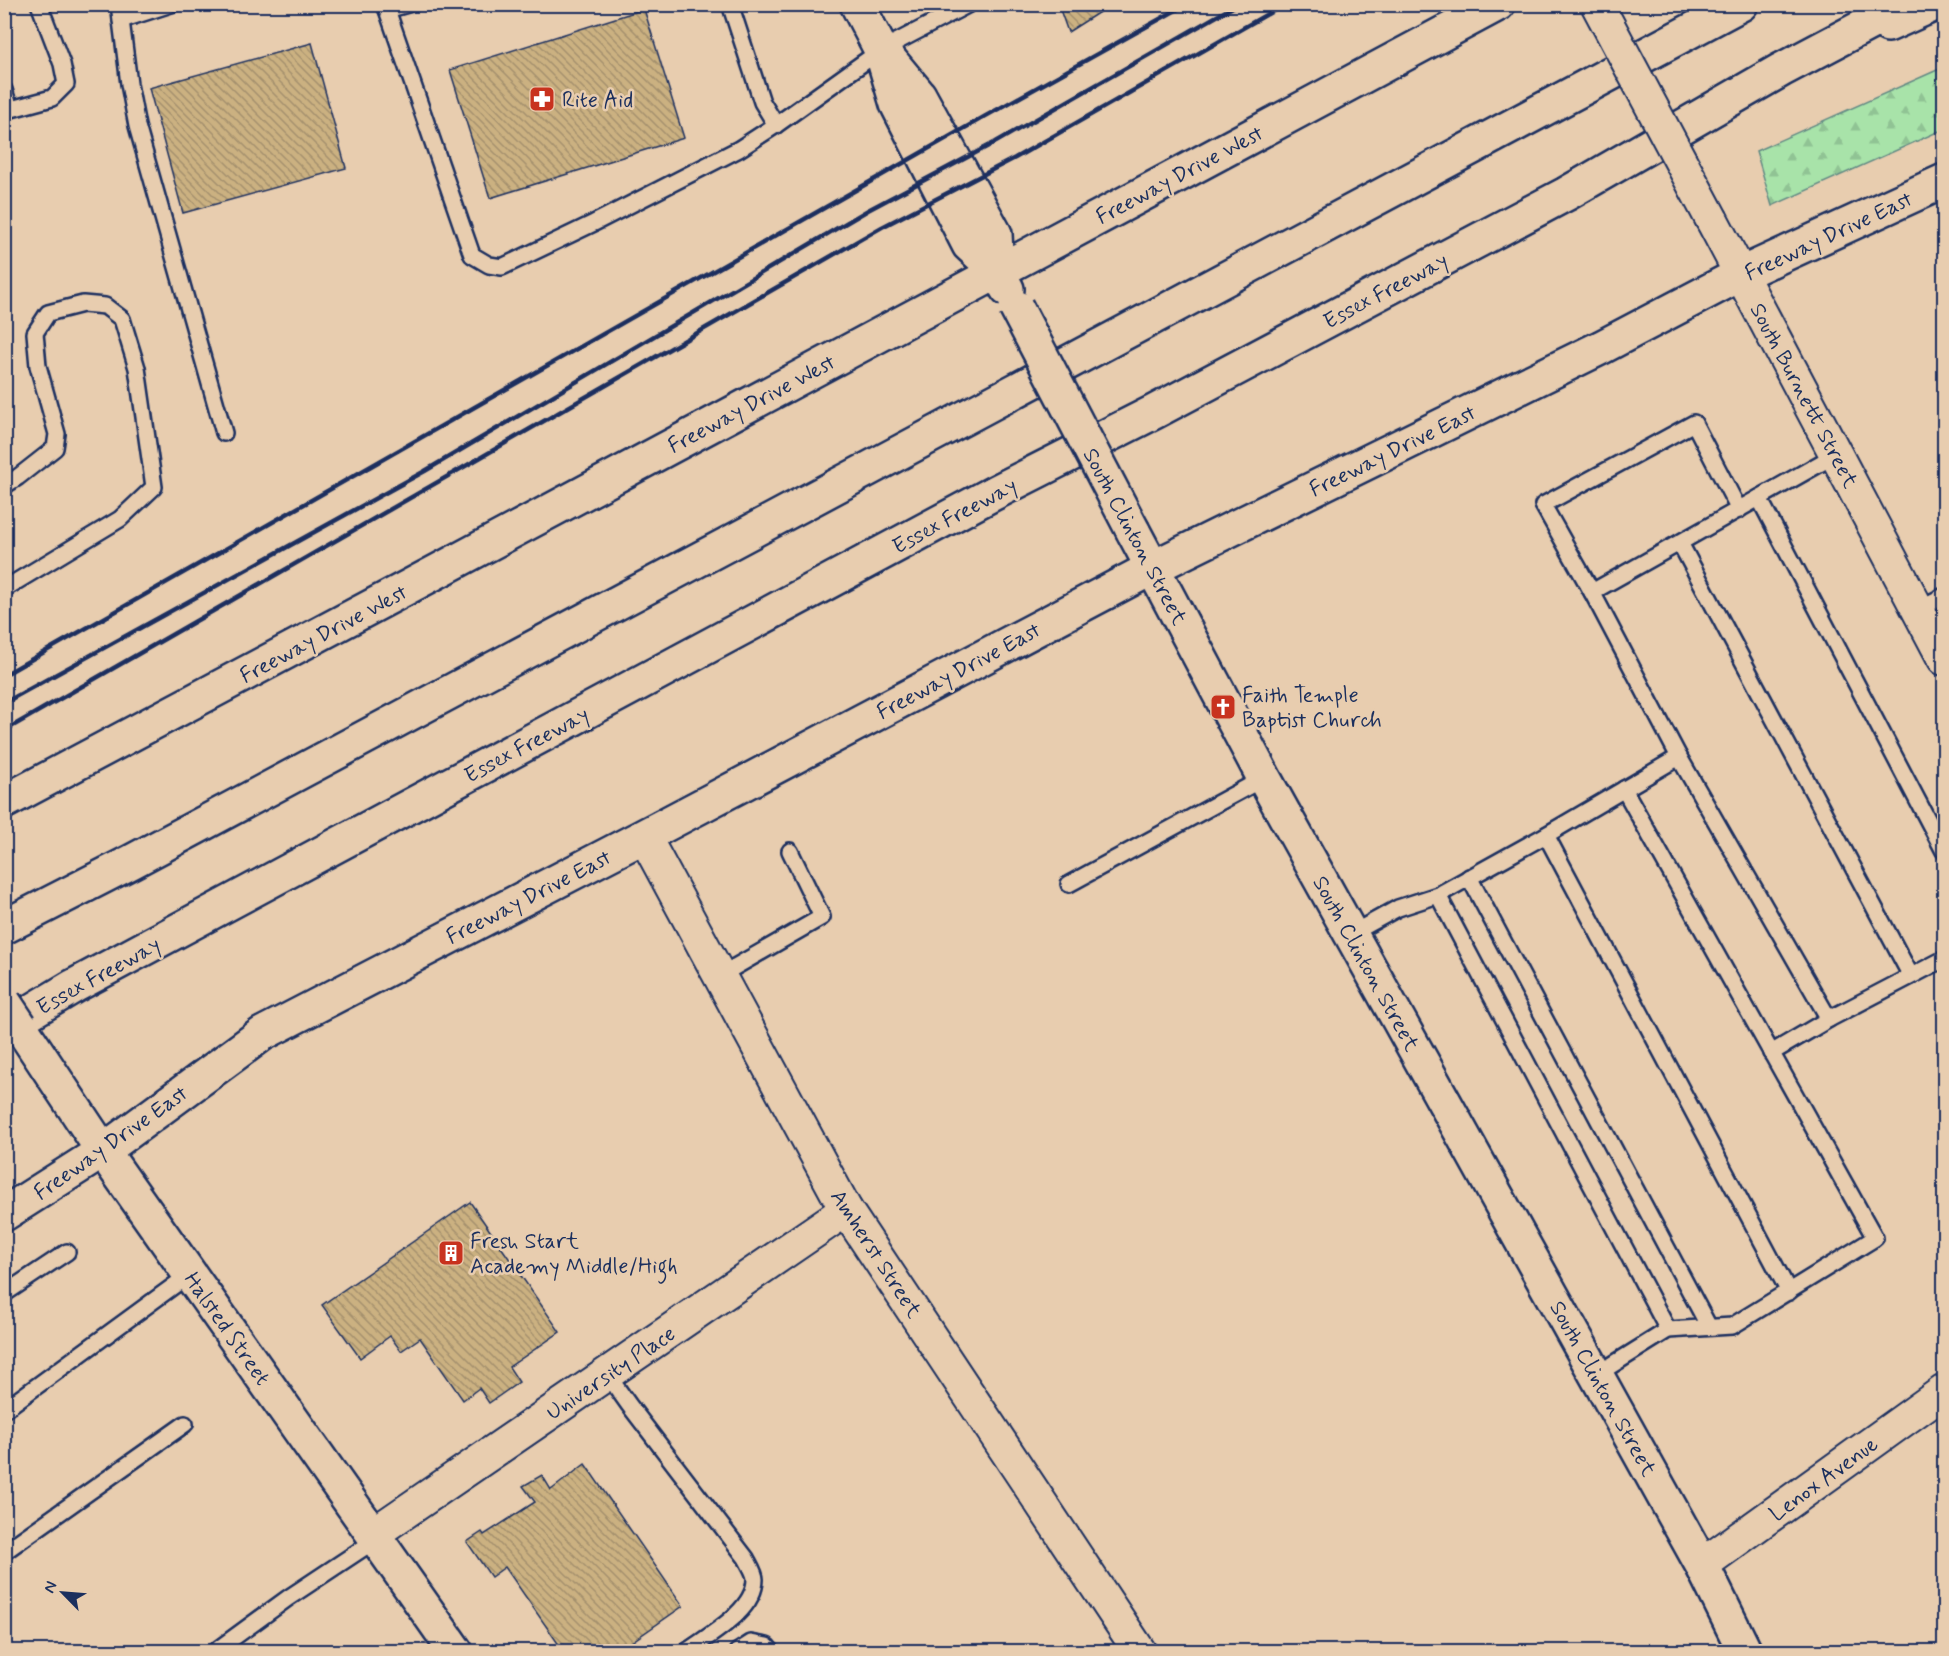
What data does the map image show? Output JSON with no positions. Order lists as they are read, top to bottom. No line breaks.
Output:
{"streets":{"main road":["Freeway Drive West","Freeway Drive East","Essex Freeway","South Clinton Street","Halsted Street"],"street":["South Burnett Street","Amherst Street","University Place","Lenox Avenue"]},"crossings":[["Freeway Drive West","South Clinton Street"],["Freeway Drive East","South Burnett Street"],["Freeway Drive East","South Clinton Street"],["Freeway Drive East","Amherst Street"],["Freeway Drive East","Halsted Street"],["South Clinton Street","Lenox Avenue"],["Amherst Street","University Place"],["Halsted Street","University Place"]],"places":{"pharmacy":["Rite Aid"],"church":["Faith Temple Baptist Church"],"building":["Fresh Start Academy Middle/High"]},"north":"top left"}
